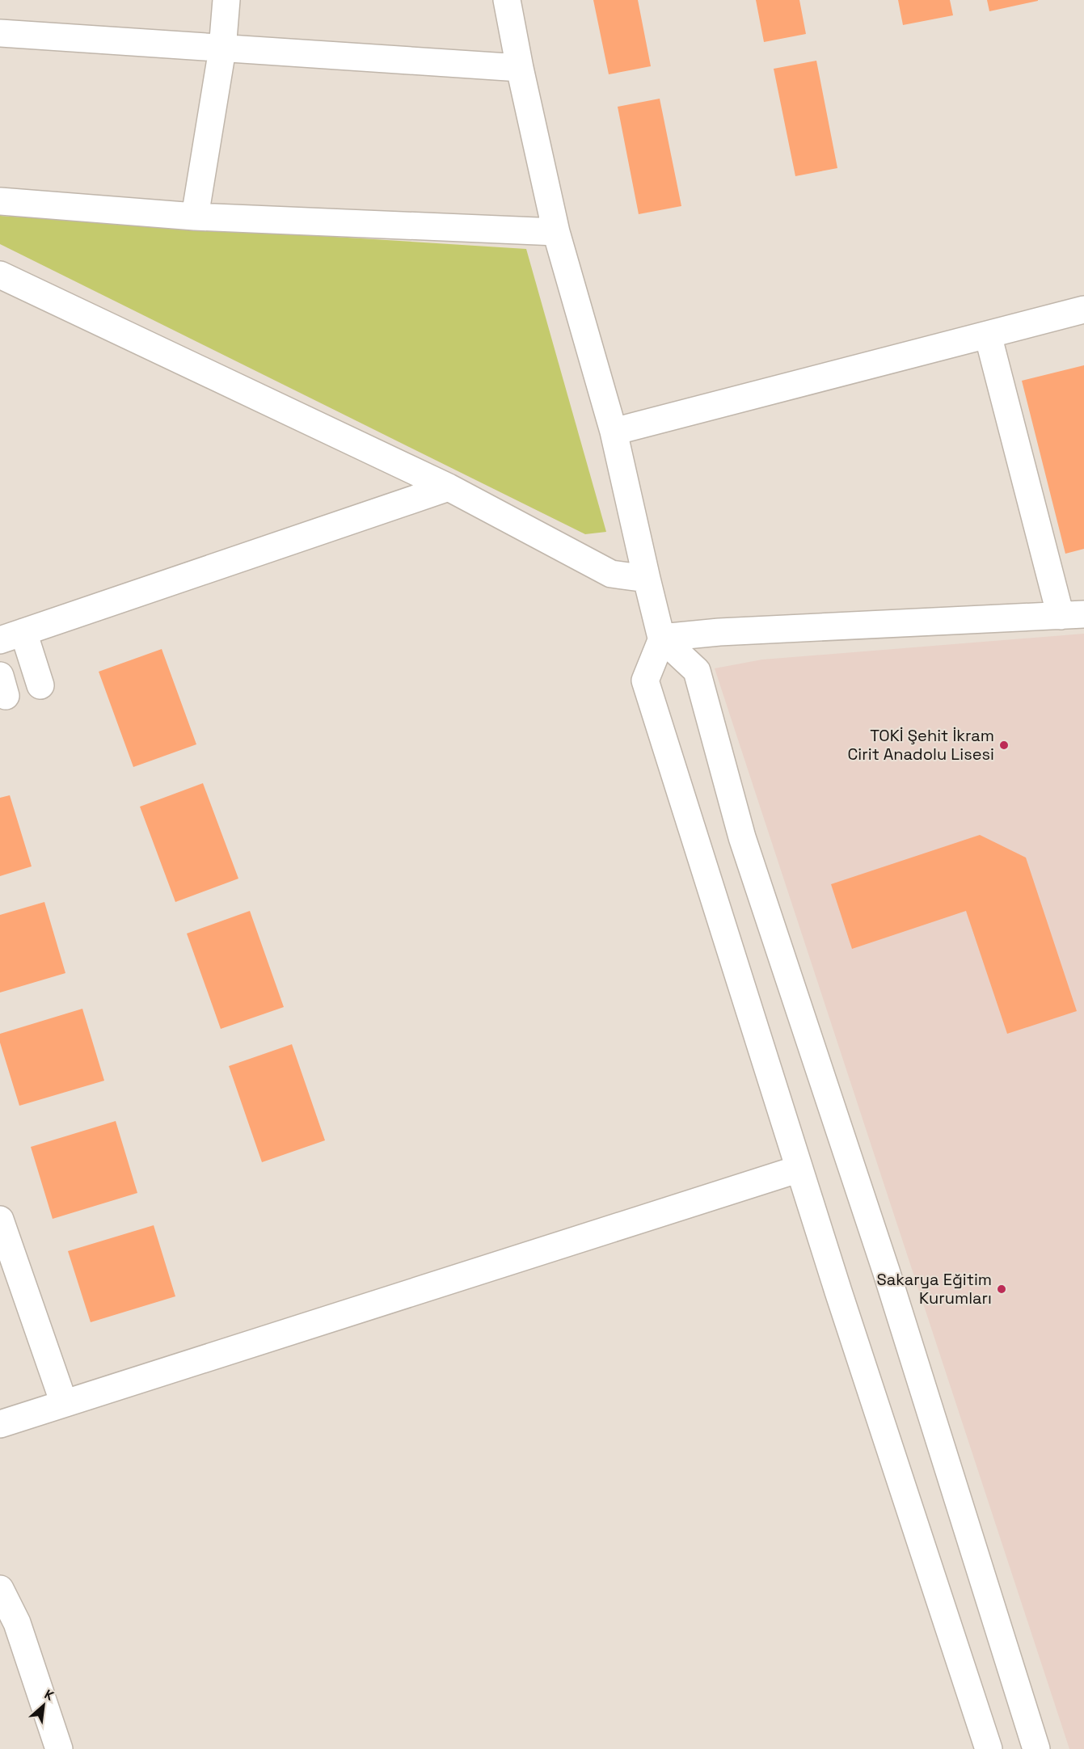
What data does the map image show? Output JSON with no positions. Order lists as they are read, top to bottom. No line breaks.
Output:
{"places":["TOKİ Şehit İkram Cirit Anadolu Lisesi","Sakarya Eğitim Kurumları"],"north":"top right"}
